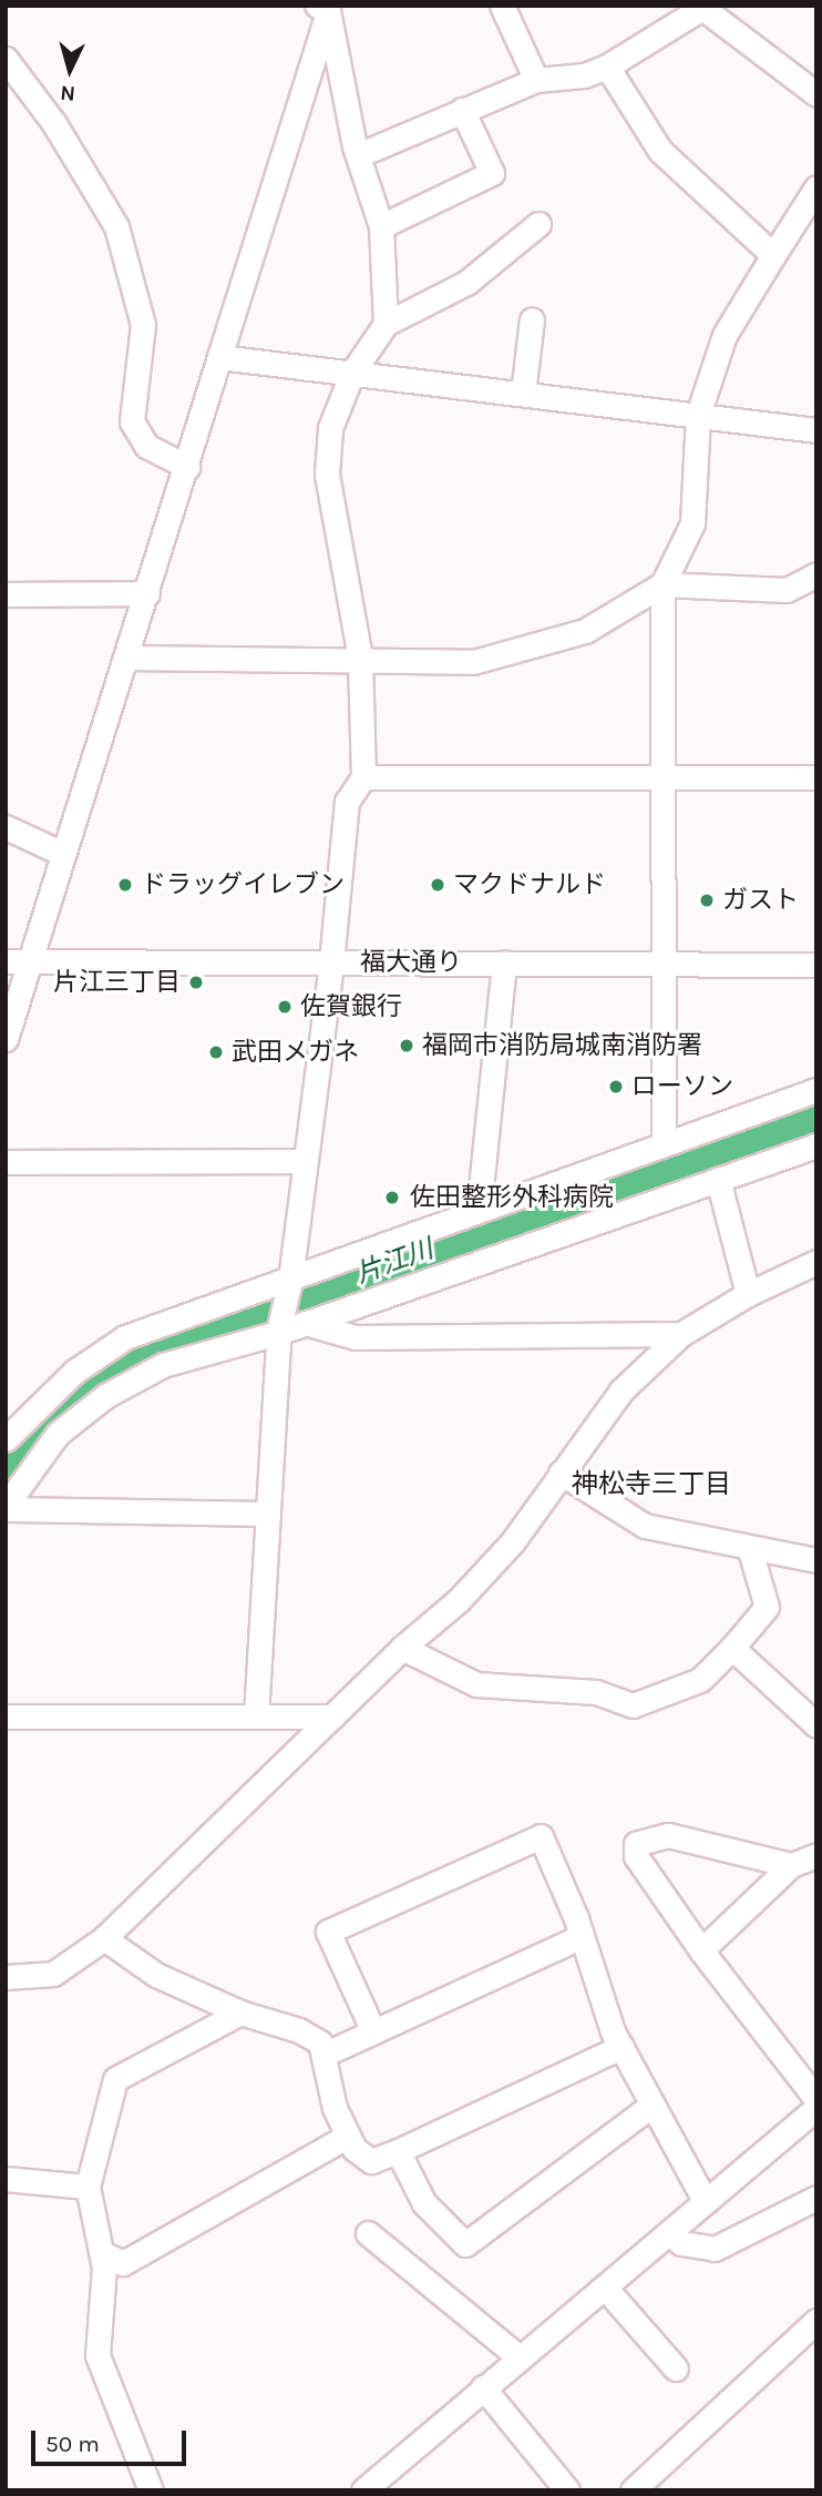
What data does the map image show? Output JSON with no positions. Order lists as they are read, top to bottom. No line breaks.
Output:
{"streets":{"street":["福大通り"]},"districts":["神松寺三丁目"],"water":["片江川"],"places":["ドラッグイレブン","マクドナルド","ガスト","片江三丁目","佐賀銀行","福岡市消防局城南消防署","武田メガネ","ローソン","佐田整形外科病院"],"scale_bar":"50 m","north":"bottom"}
